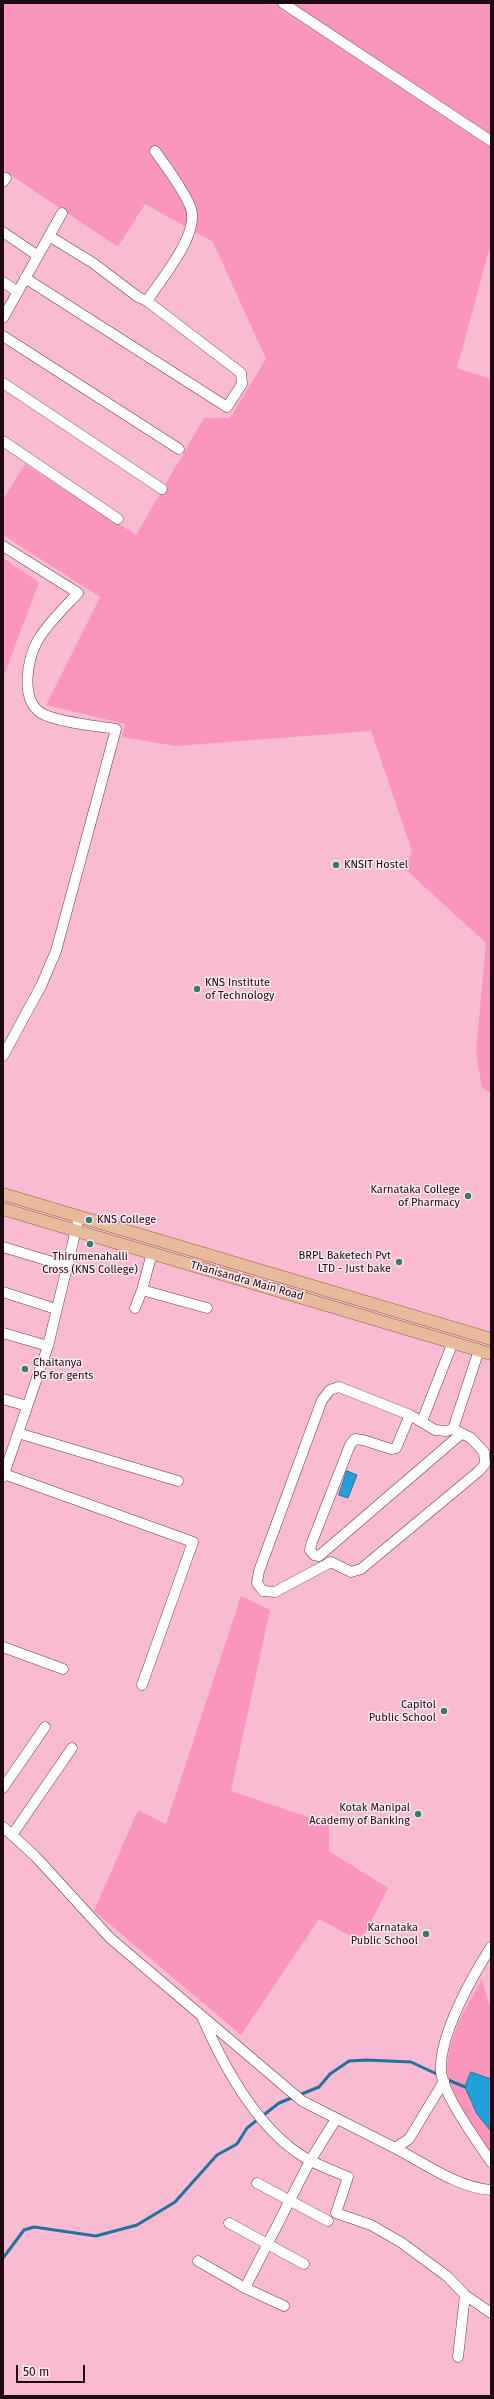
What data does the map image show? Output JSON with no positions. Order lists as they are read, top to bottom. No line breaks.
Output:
{"streets":{"main road":["Thanisandra Main Road"]},"places":["KNSIT Hostel","KNS Institute of Technology","Karnataka College of Pharmacy","KNS College","Thirumenahalli Cross (KNS College)","BRPL Baketech Pvt LTD - Just bake","Chaitanya PG for gents","Capitol Public School","Kotak Manipal Academy of Banking","Karnataka Public School"],"scale_bar":"50 m"}
